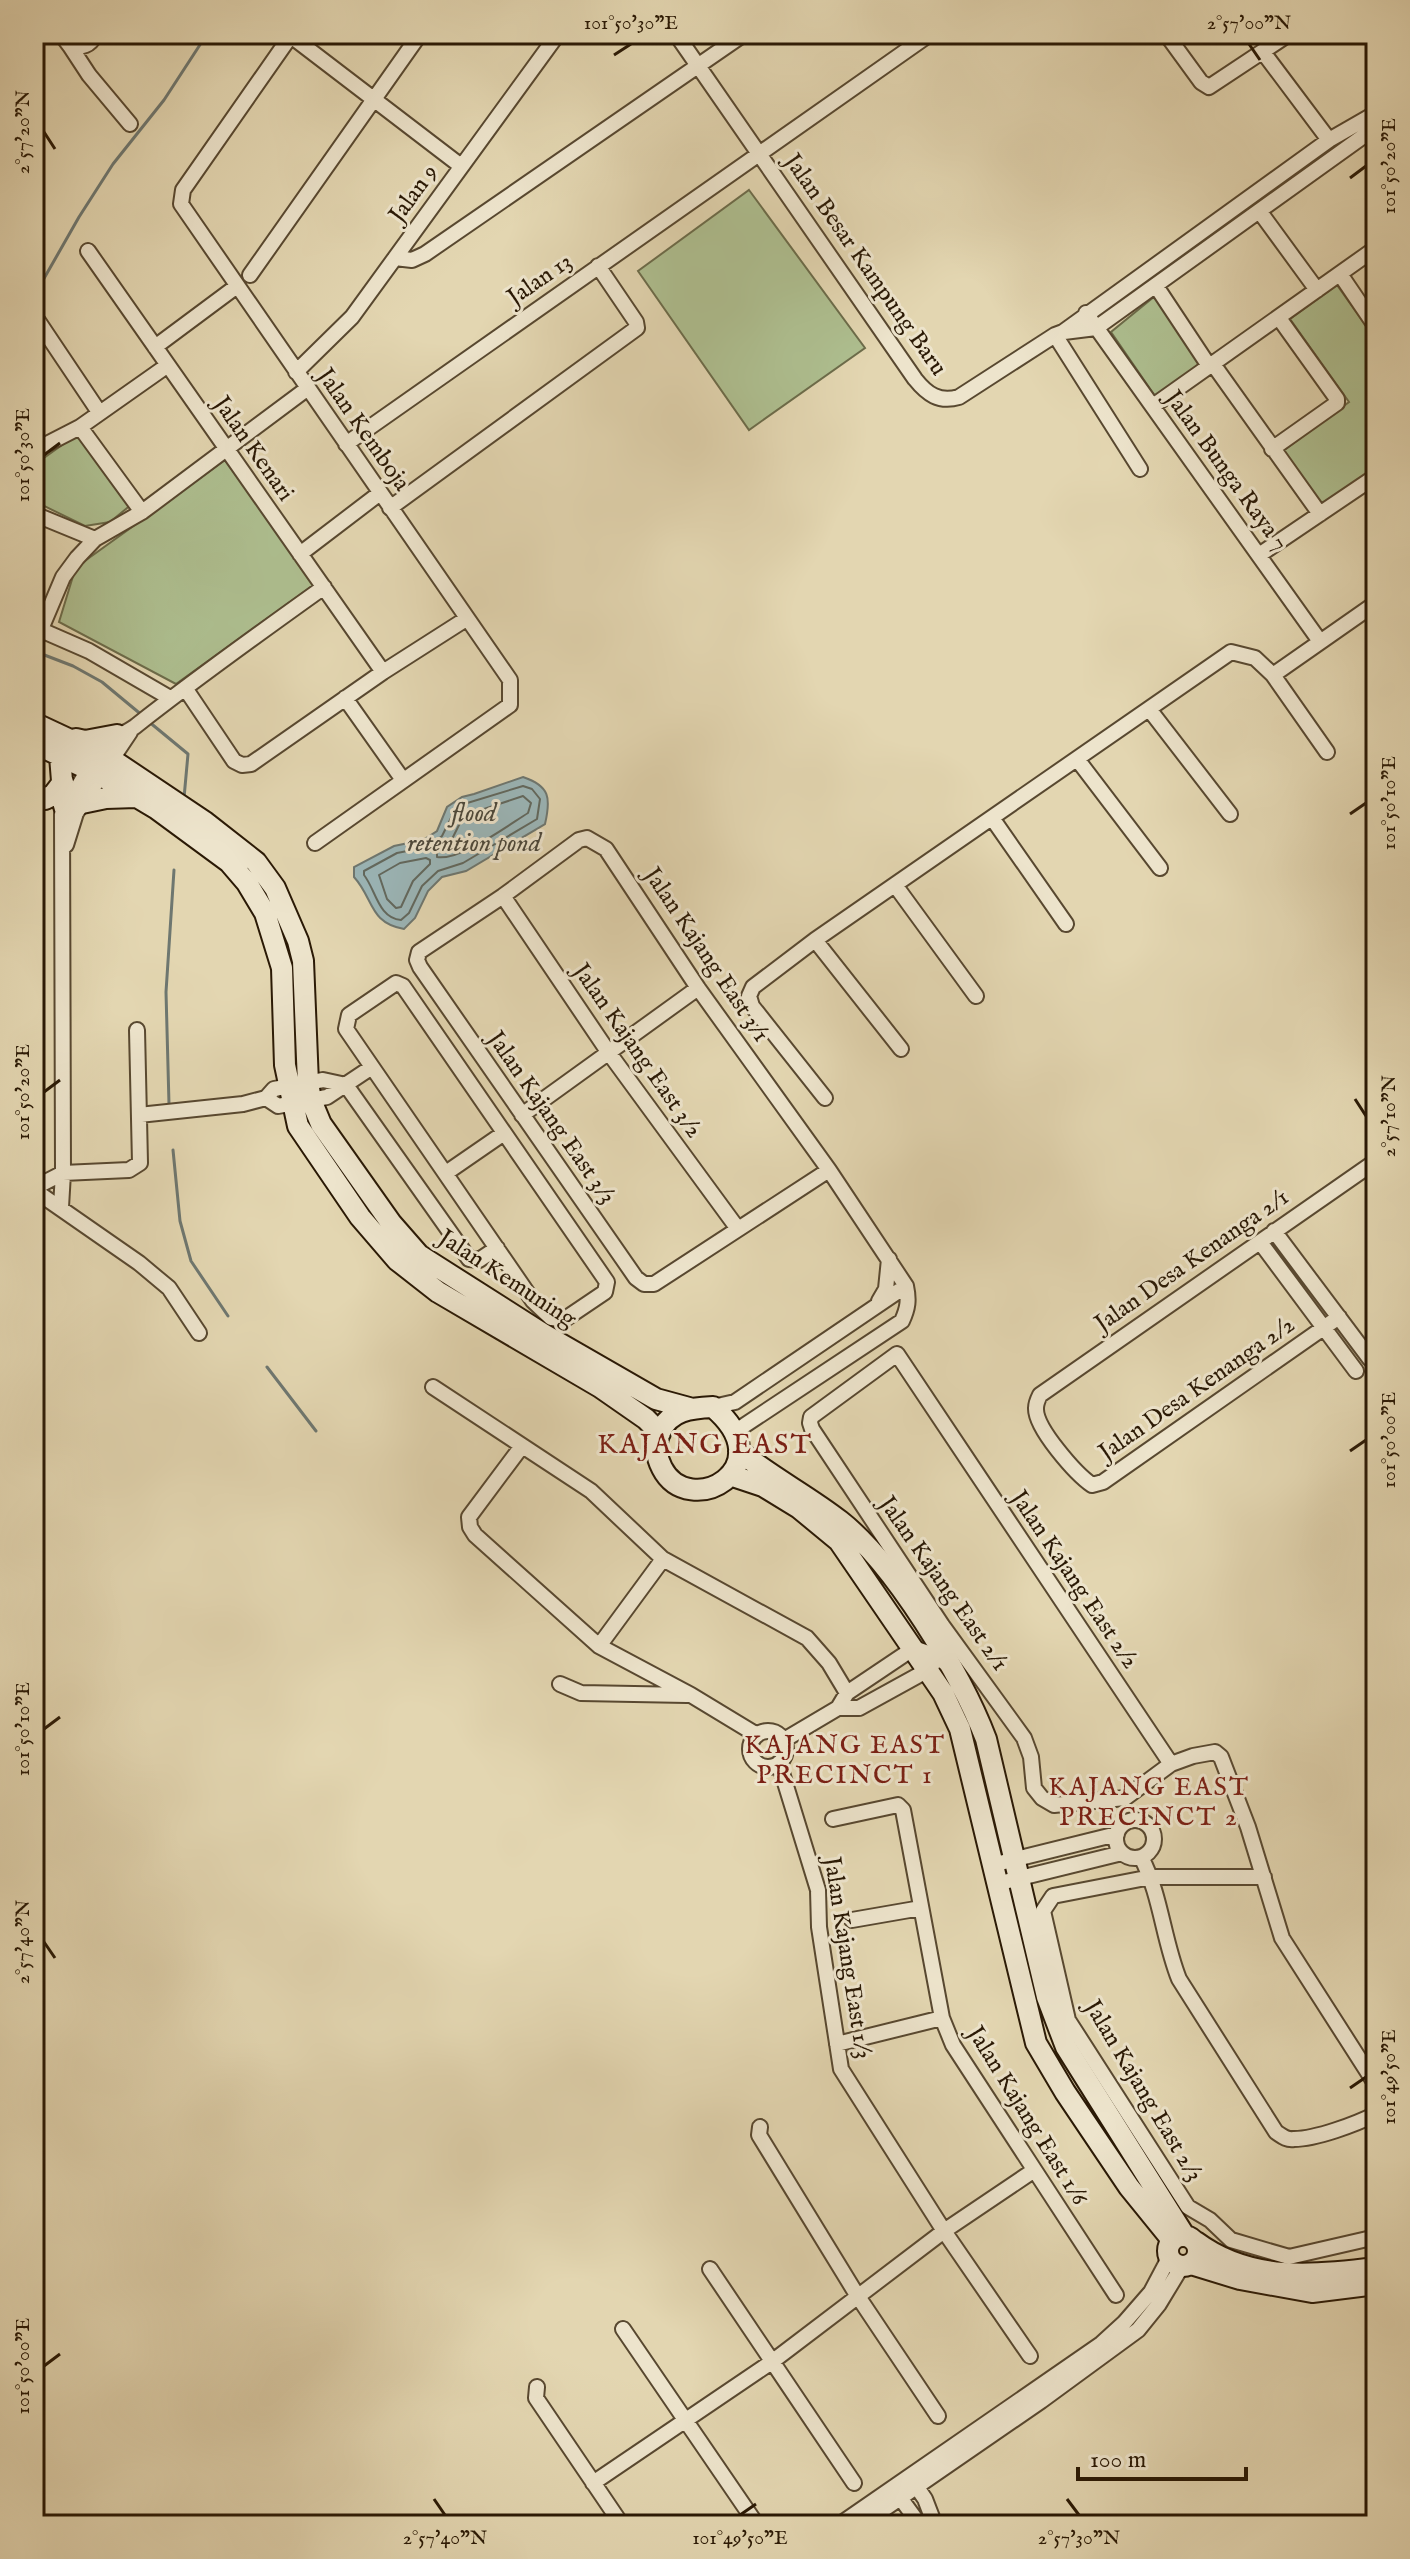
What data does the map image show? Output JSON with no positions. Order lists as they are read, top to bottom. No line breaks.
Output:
{"streets":{"street":["Jalan 9","Jalan Besar Kampung Baru","Jalan 13","Jalan Kemboja","Jalan Kenari","Jalan Bunga Raya 7","Jalan Kajang East 3/1","Jalan Kajang East 3/2","Jalan Kajang East 3/3","Jalan Desa Kenanga 2/1","Jalan Kemuning","Jalan Desa Kenanga 2/2","Jalan Kajang East 2/2","Jalan Kajang East 2/1","Jalan Kajang East 1/3","Jalan Kajang East 2/3","Jalan Kajang East 1/6"]},"crossings":[["Jalan 9","Jalan Kemboja"],["Jalan Besar Kampung Baru","Jalan 13"],["Jalan Besar Kampung Baru","Jalan Bunga Raya 7"],["Jalan 13","Jalan Kemboja"],["Jalan Kajang East 3/1","Jalan Kajang East 3/2"],["Jalan Kajang East 3/1","Jalan Kajang East 3/3"],["Jalan Kajang East 3/2","Jalan Kajang East 3/3"],["Jalan Desa Kenanga 2/1","Jalan Desa Kenanga 2/2"],["Jalan Kajang East 2/2","Jalan Kajang East 2/1"]],"districts":["KAJANG EAST","KAJANG EAST PRECINCT 1","KAJANG EAST PRECINCT 2"],"water":["flood retention pond"],"scale_bar":"100 m","coordinates":["101°50'30\"E","2°57'00\"N","2°57'20\"N","101°50'20\"E","101°50'10\"E","2°57'10\"N","101°50'00\"E","2°57'40\"N","101°49'50\"E","2°57'30\"N"]}
